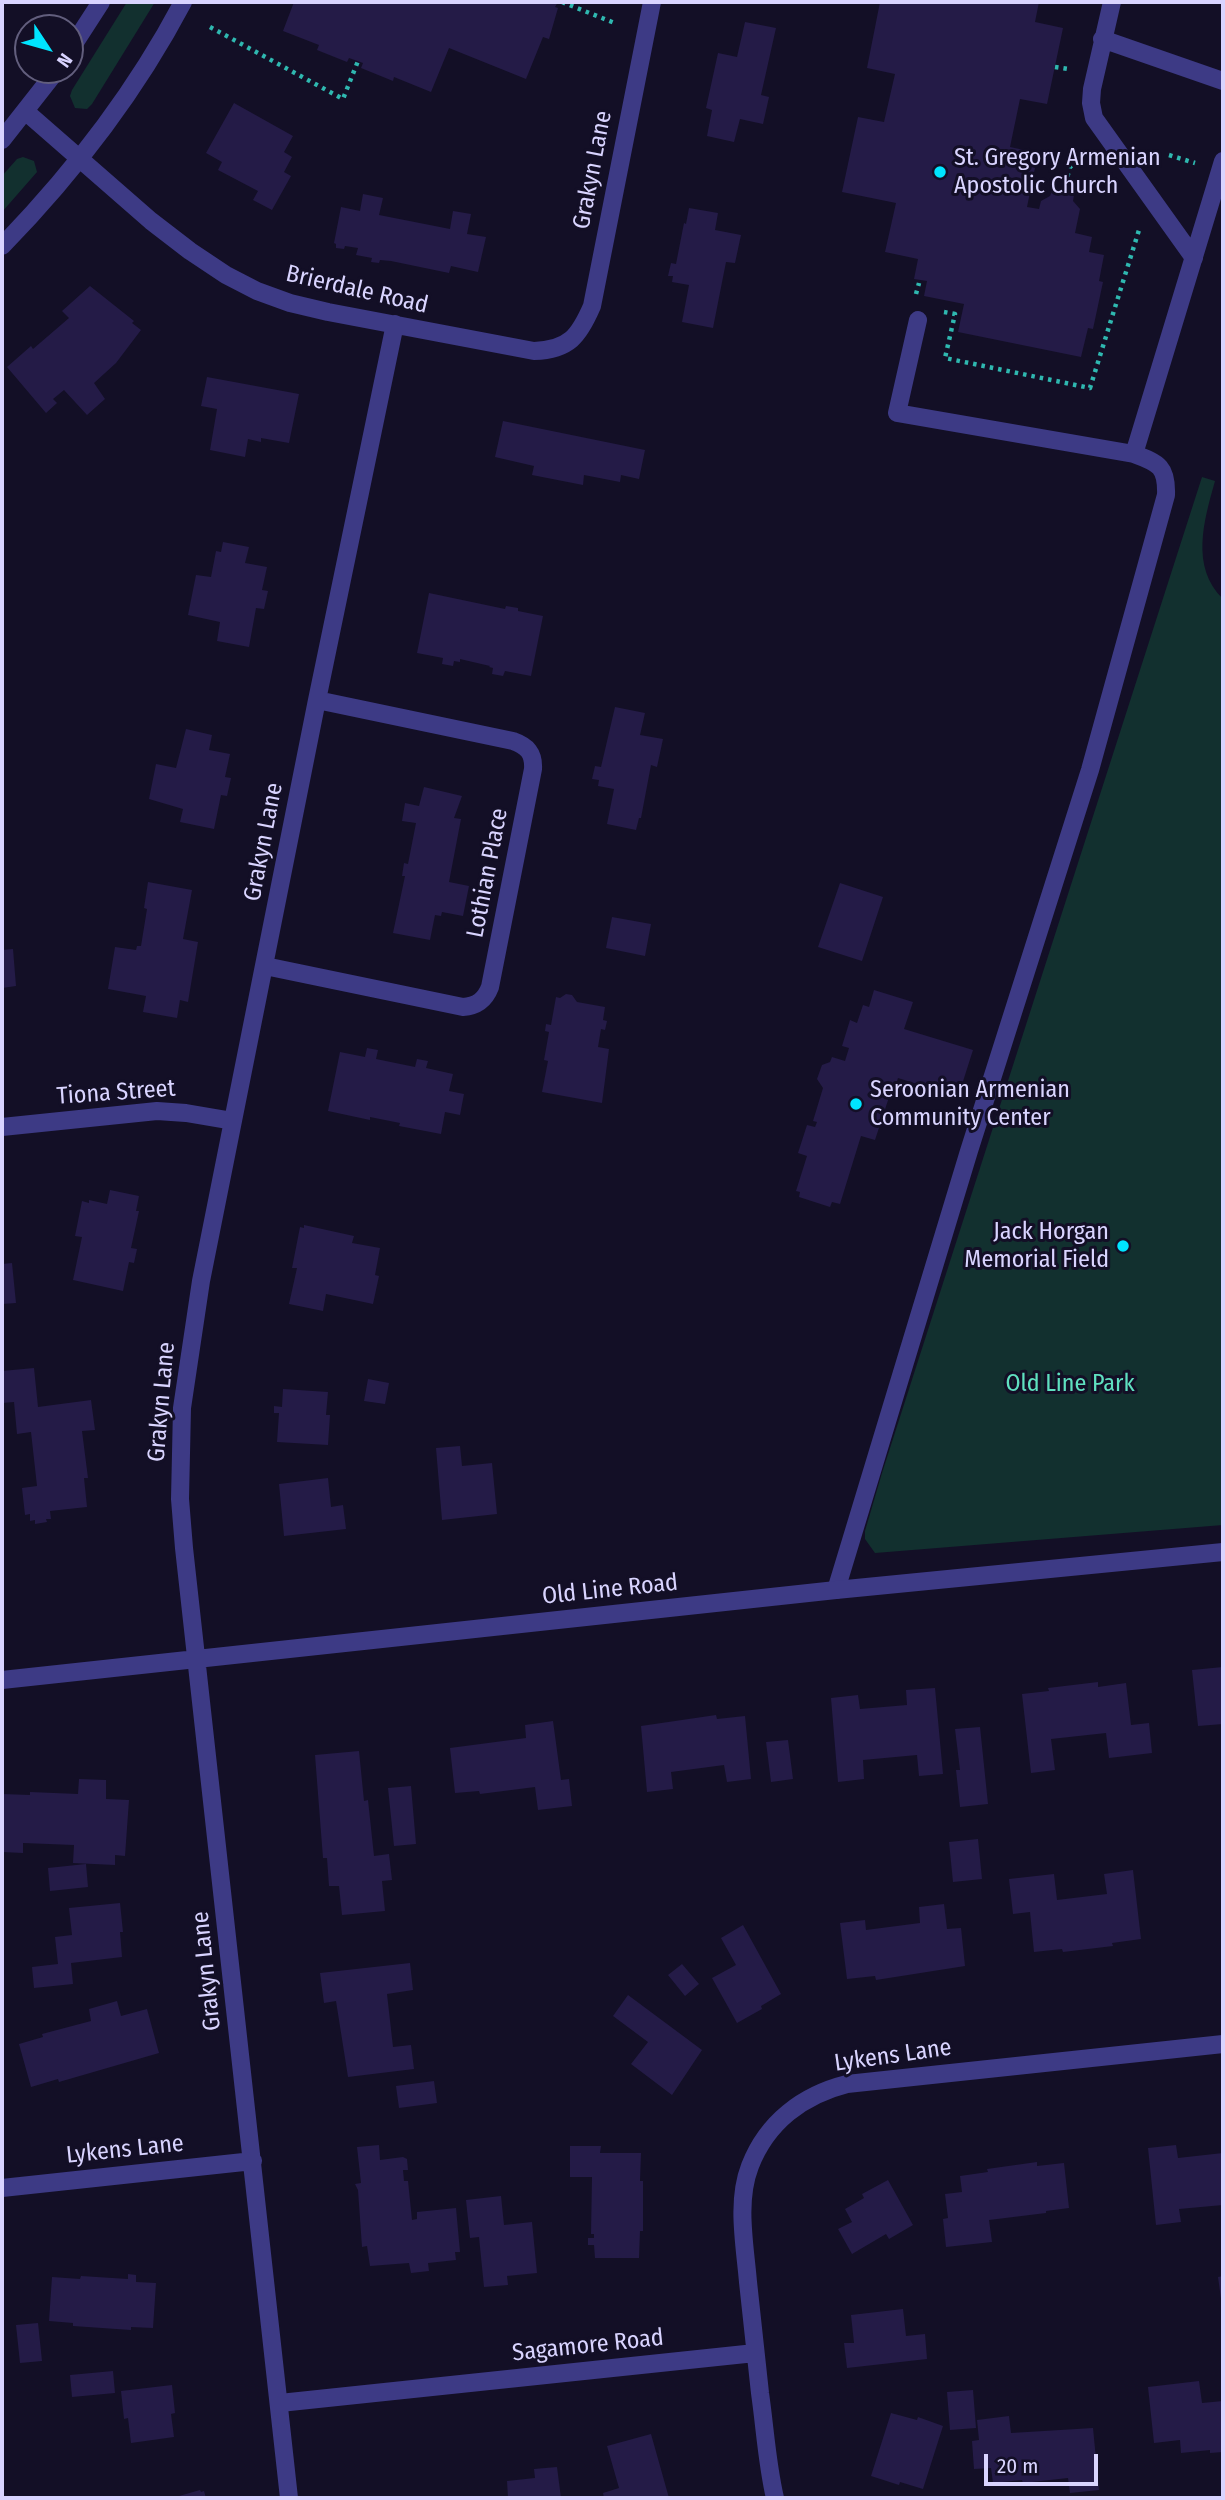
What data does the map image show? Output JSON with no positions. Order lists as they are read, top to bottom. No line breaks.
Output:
{"streets":{"street":["Grakyn Lane","Brierdale Road","Lothian Place","Tiona Street","Old Line Road","Lykens Lane","Sagamore Road"]},"crossings":[["Grakyn Lane","Brierdale Road"],["Grakyn Lane","Lothian Place"],["Grakyn Lane","Tiona Street"],["Grakyn Lane","Old Line Road"],["Grakyn Lane","Lykens Lane"],["Grakyn Lane","Sagamore Road"],["Lykens Lane","Sagamore Road"]],"parks":["Old Line Park"],"places":["St. Gregory Armenian Apostolic Church","Seroonian Armenian Community Center","Jack Horgan Memorial Field"],"scale_bar":"20 m","north":"bottom right"}
